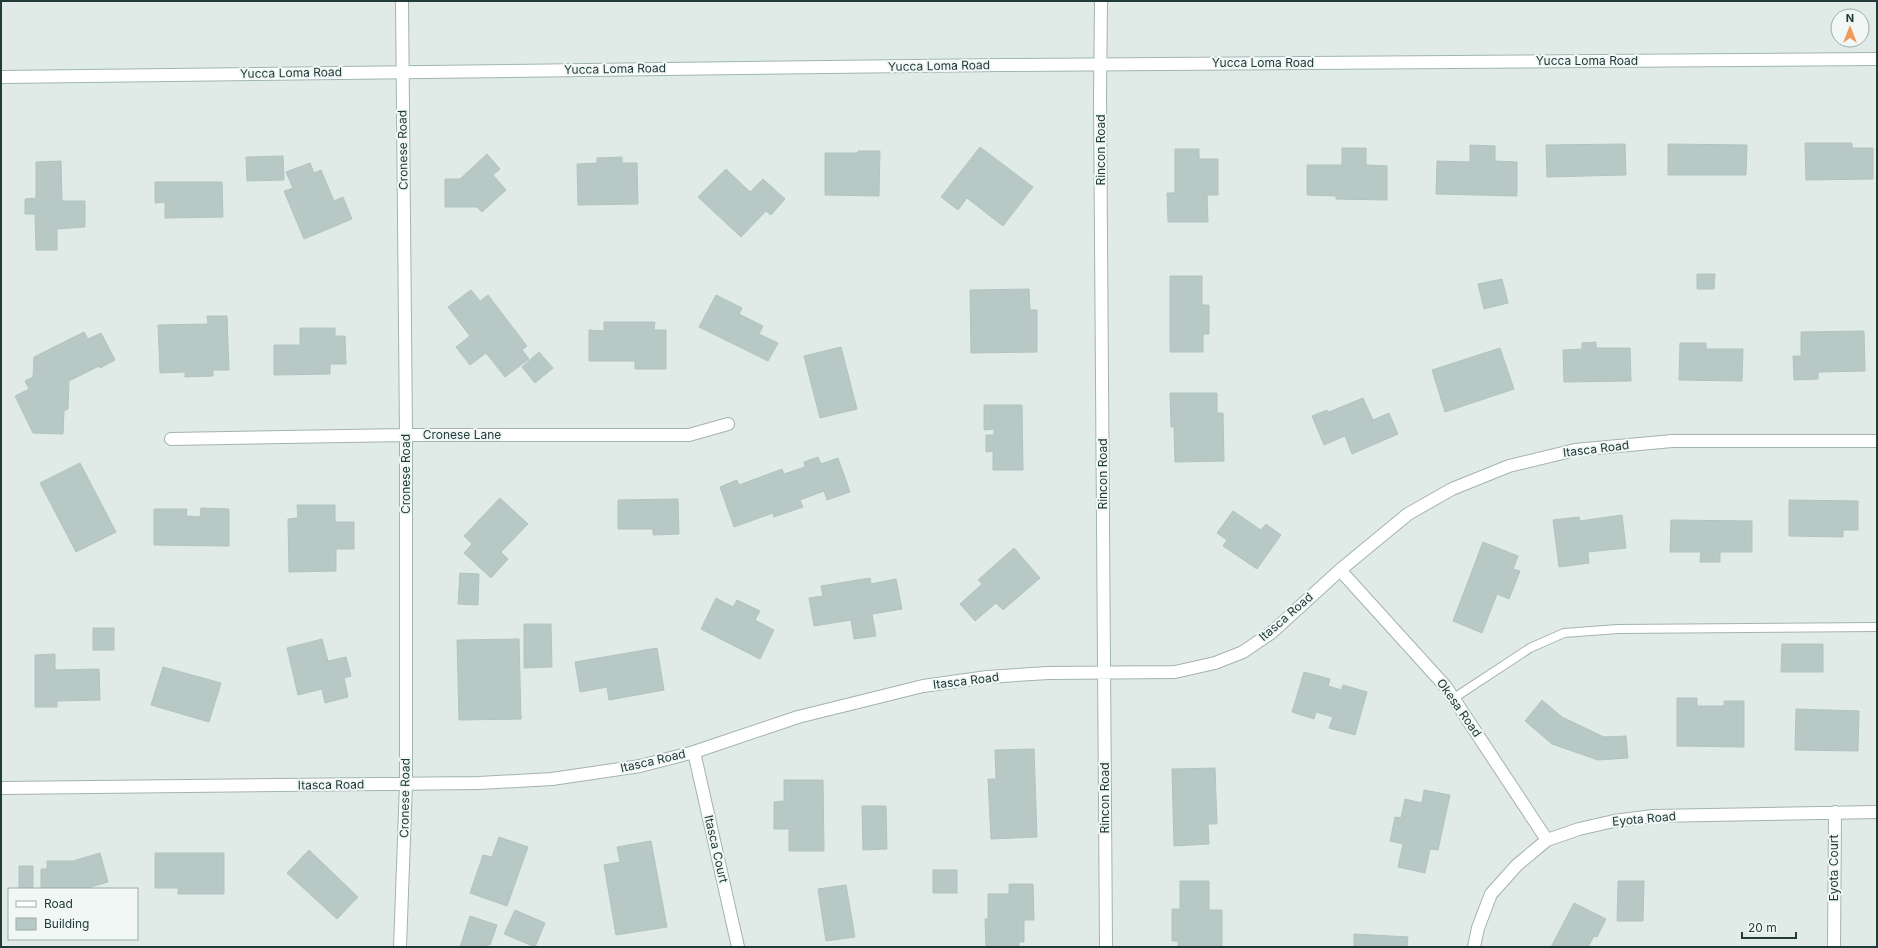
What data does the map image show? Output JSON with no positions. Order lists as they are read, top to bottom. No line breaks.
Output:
{"streets":{"street":["Yucca Loma Road","Cronese Road","Rincon Road","Cronese Lane","Itasca Road","Okesa Road","Eyota Road","Itasca Court","Eyota Court"]},"crossings":[["Yucca Loma Road","Cronese Road"],["Yucca Loma Road","Rincon Road"],["Cronese Road","Cronese Lane"],["Cronese Road","Itasca Road"],["Rincon Road","Itasca Road"],["Itasca Road","Okesa Road"],["Itasca Road","Itasca Court"],["Okesa Road","Eyota Road"],["Eyota Road","Eyota Court"]],"legend":["Road","Building"],"scale_bar":"20 m","north":"top"}
